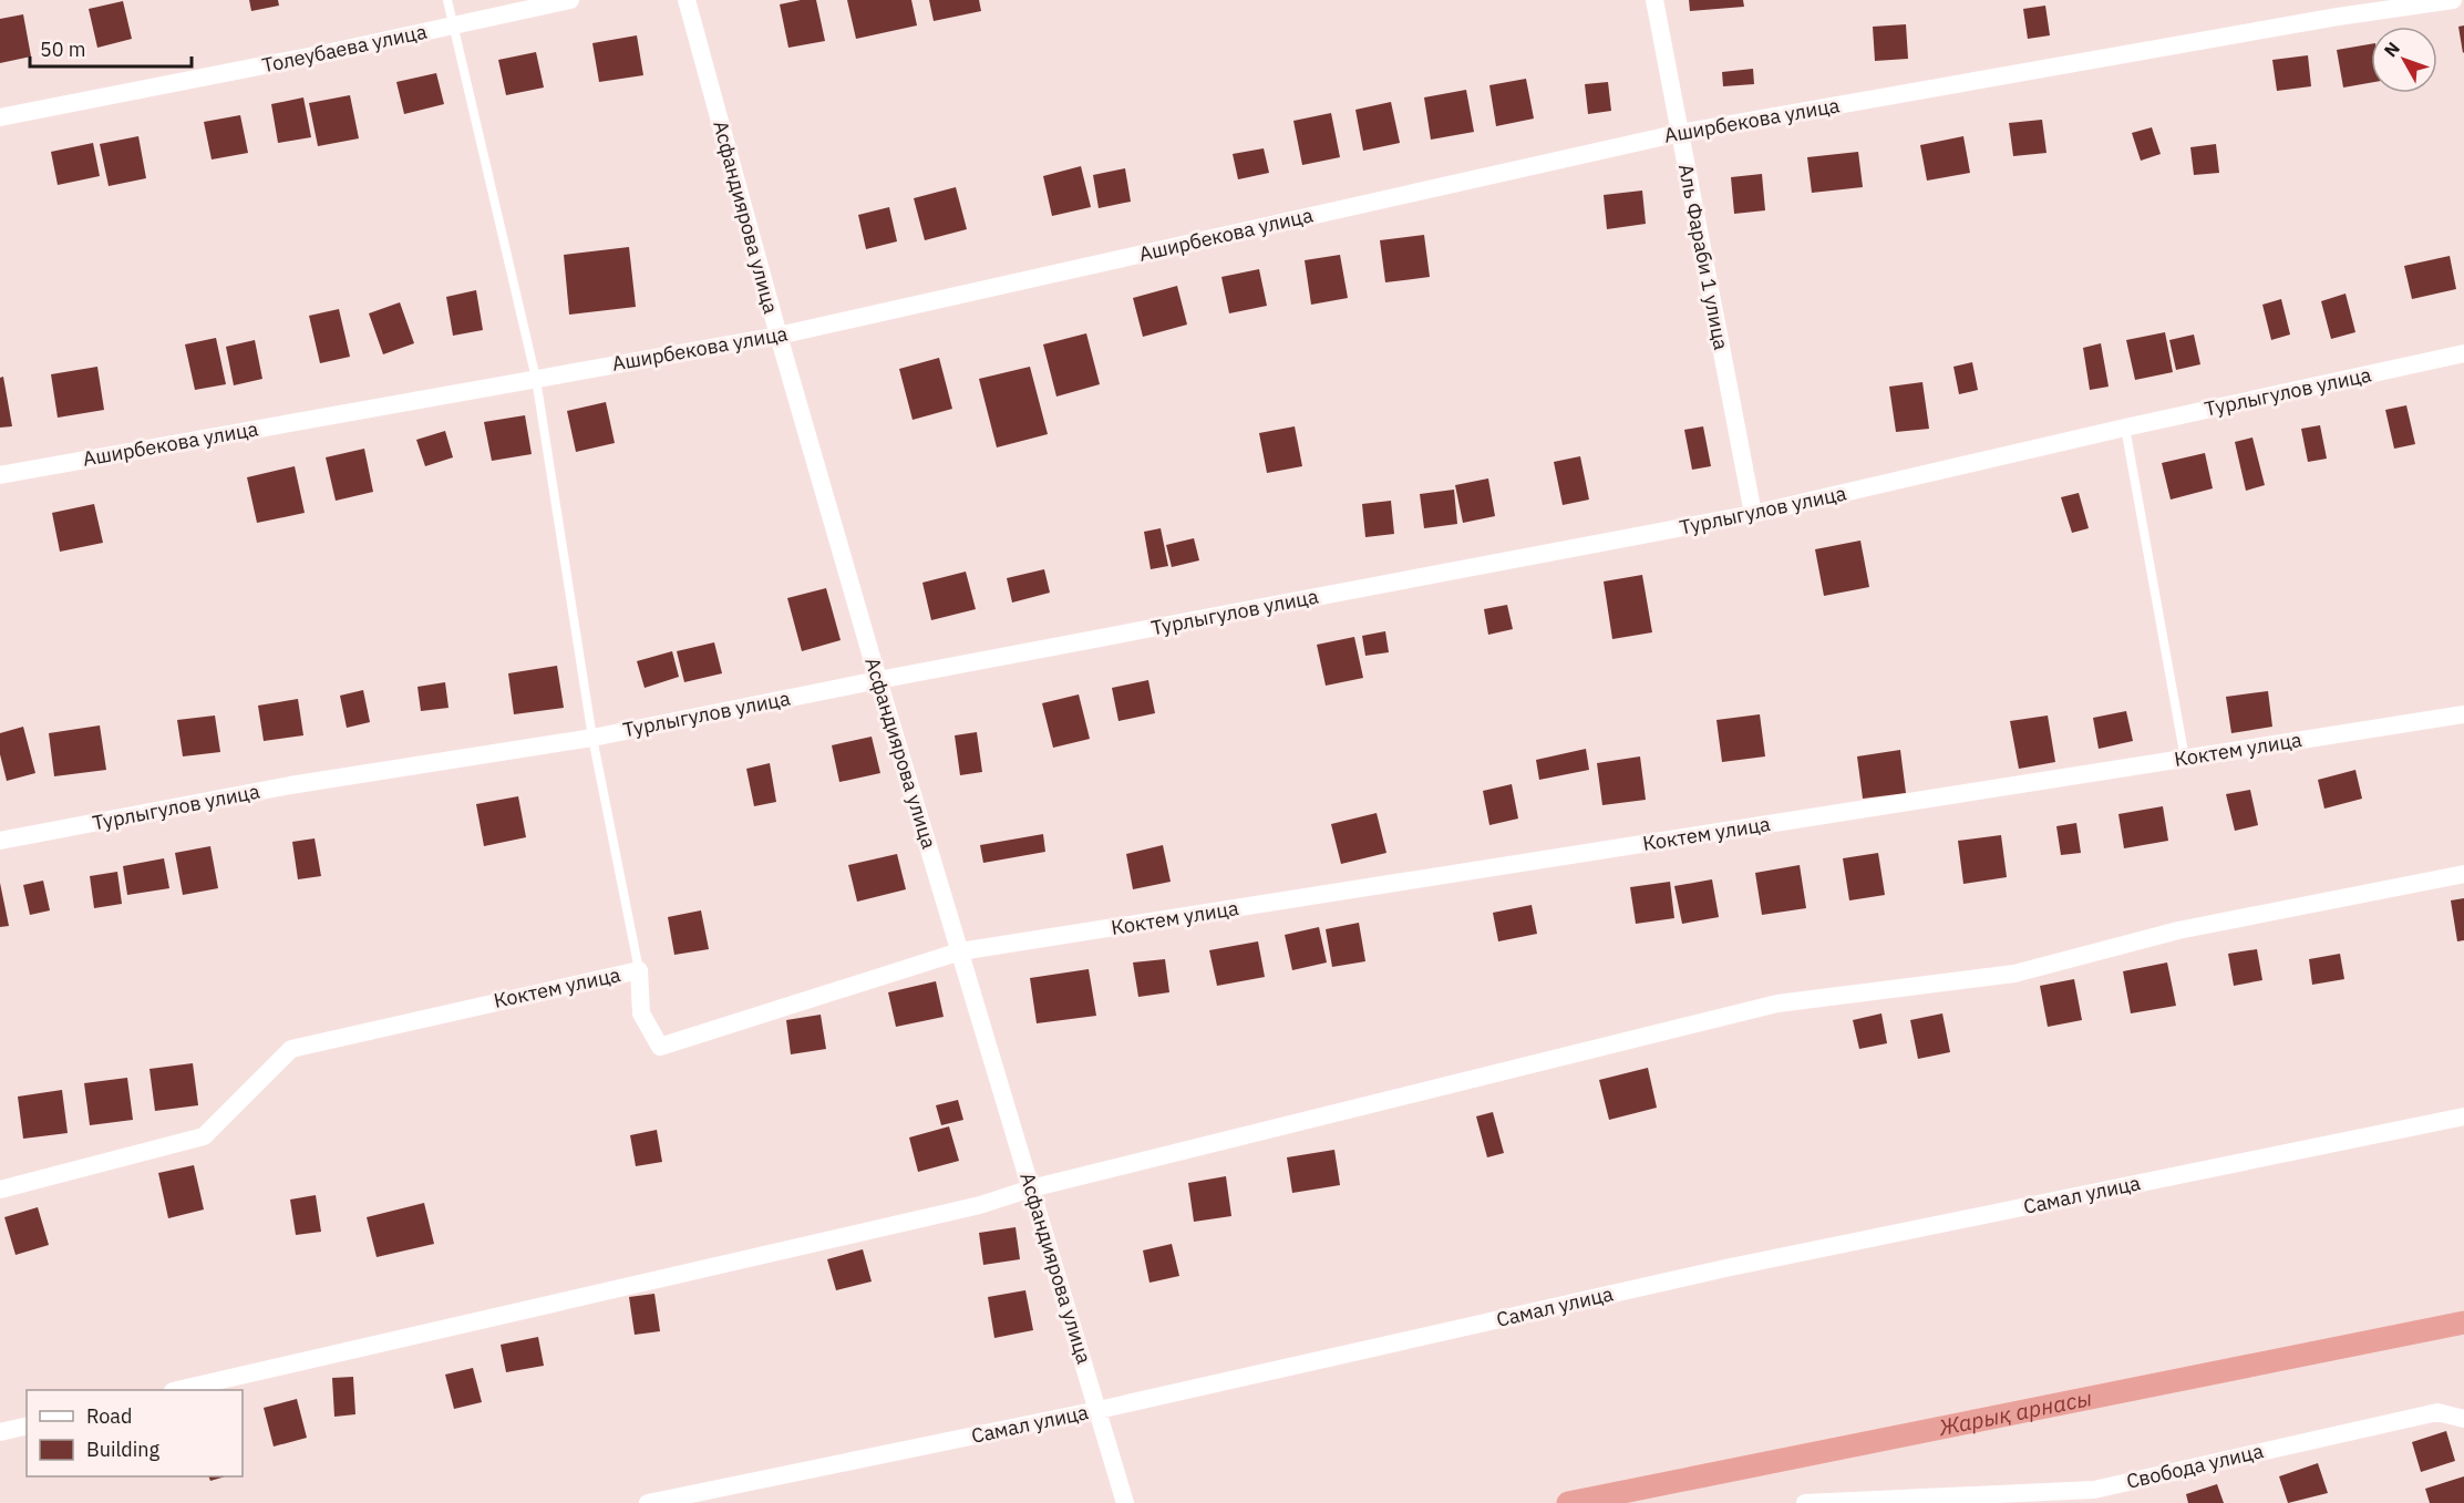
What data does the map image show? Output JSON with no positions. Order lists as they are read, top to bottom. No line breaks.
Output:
{"streets":{"street":["Толеубаева улица","Аширбекова улица","Асфандиярова улица","Аль Фараби 1 улица","Турлыгулов улица","Коктем улица","Самал улица","Свобода улица"]},"crossings":[["Аширбекова улица","Асфандиярова улица"],["Аширбекова улица","Аль Фараби 1 улица"],["Асфандиярова улица","Турлыгулов улица"],["Асфандиярова улица","Коктем улица"],["Асфандиярова улица","Самал улица"],["Аль Фараби 1 улица","Турлыгулов улица"]],"water":["Жарық арнасы"],"legend":["Road","Building"],"scale_bar":"50 m","north":"top left"}
